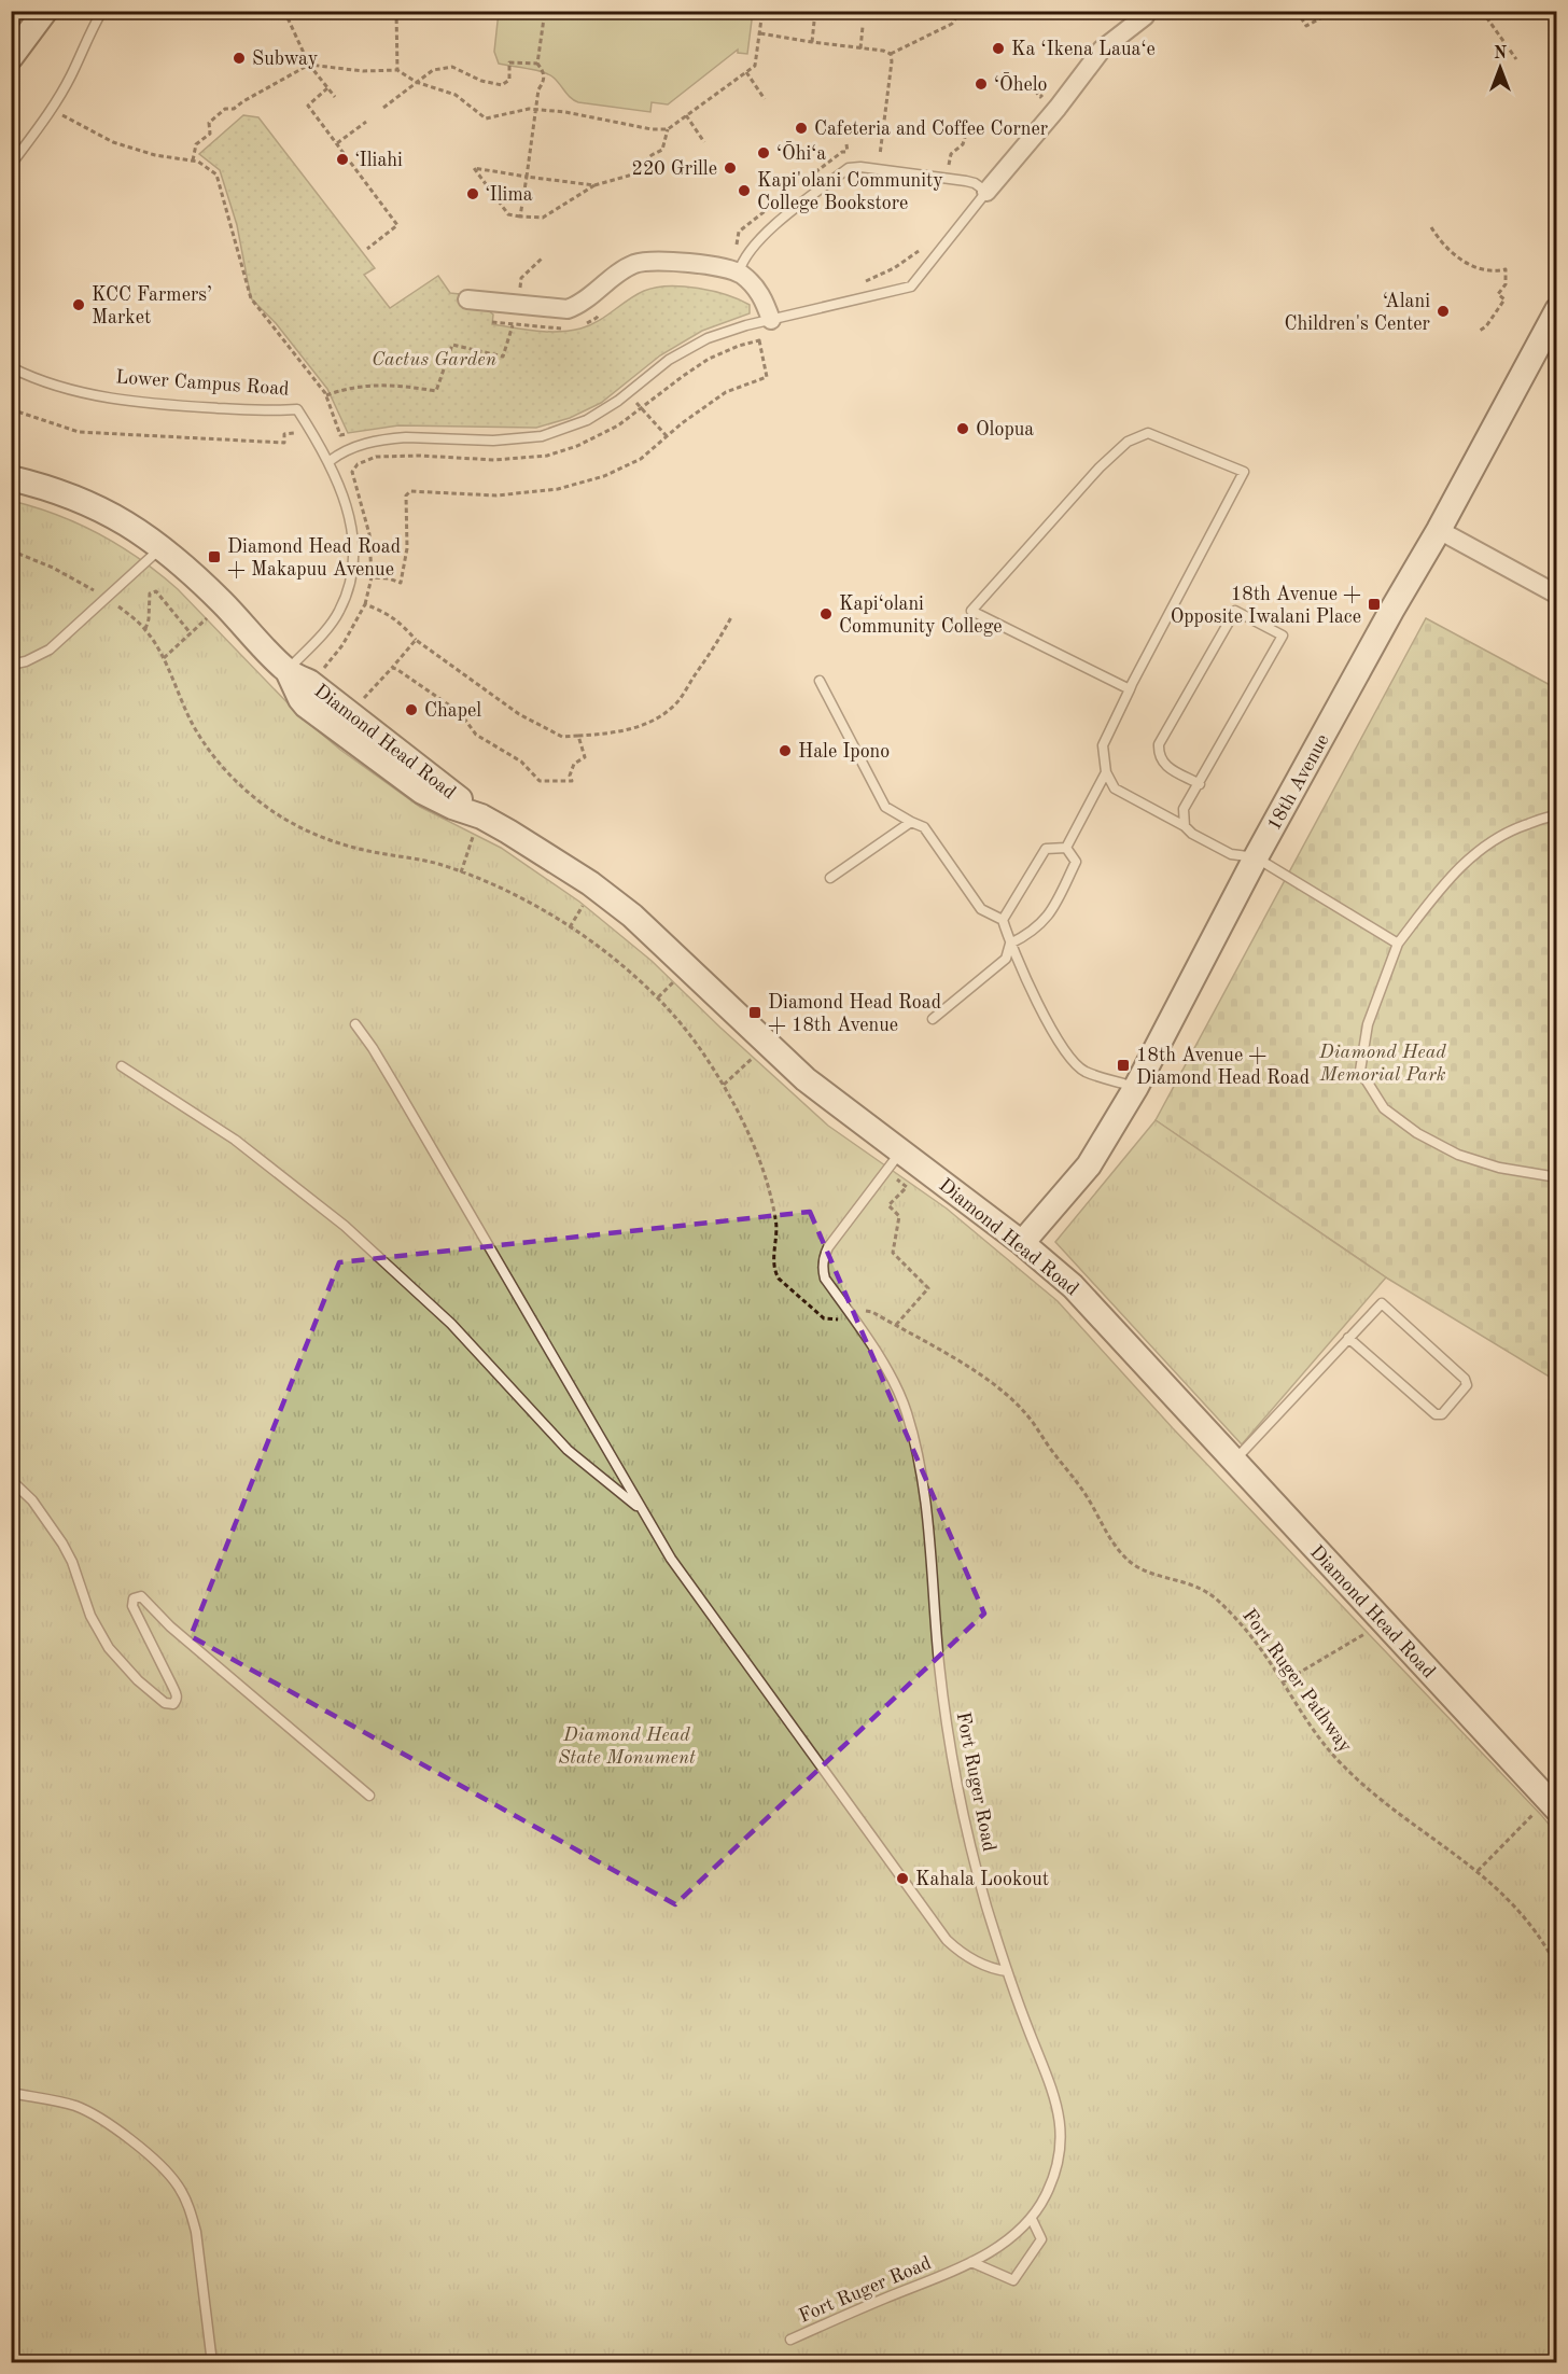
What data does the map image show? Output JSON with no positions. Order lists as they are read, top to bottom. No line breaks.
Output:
{"streets":{"street":["Diamond Head Road","18th Avenue"],"lane":["Lower Campus Road","Fort Ruger Road"],"path":["Fort Ruger Pathway"]},"crossings":[["Lower Campus Road","Diamond Head Road"],["Diamond Head Road","18th Avenue"],["Diamond Head Road","Fort Ruger Road"]],"parks":["Cactus Garden","Diamond Head Memorial Park","Diamond Head State Monument"],"places":{"other":["Ka ‘Ikena Laua‘e","Subway","‘Ōhelo","Cafeteria and Coffee Corner","‘Ōhi‘a","ʻIliahi","220 Grille","Kapi'olani Community College Bookstore","ʻIlima","KCC Farmers’ Market","‘Alani Children's Center","Olopua","Kapi‘olani Community College","Chapel","Hale Ipono","Kahala Lookout"],"transit":["Diamond Head Road + Makapuu Avenue","18th Avenue + Opposite Iwalani Place","Diamond Head Road + 18th Avenue","18th Avenue + Diamond Head Road"]},"north":"top"}
